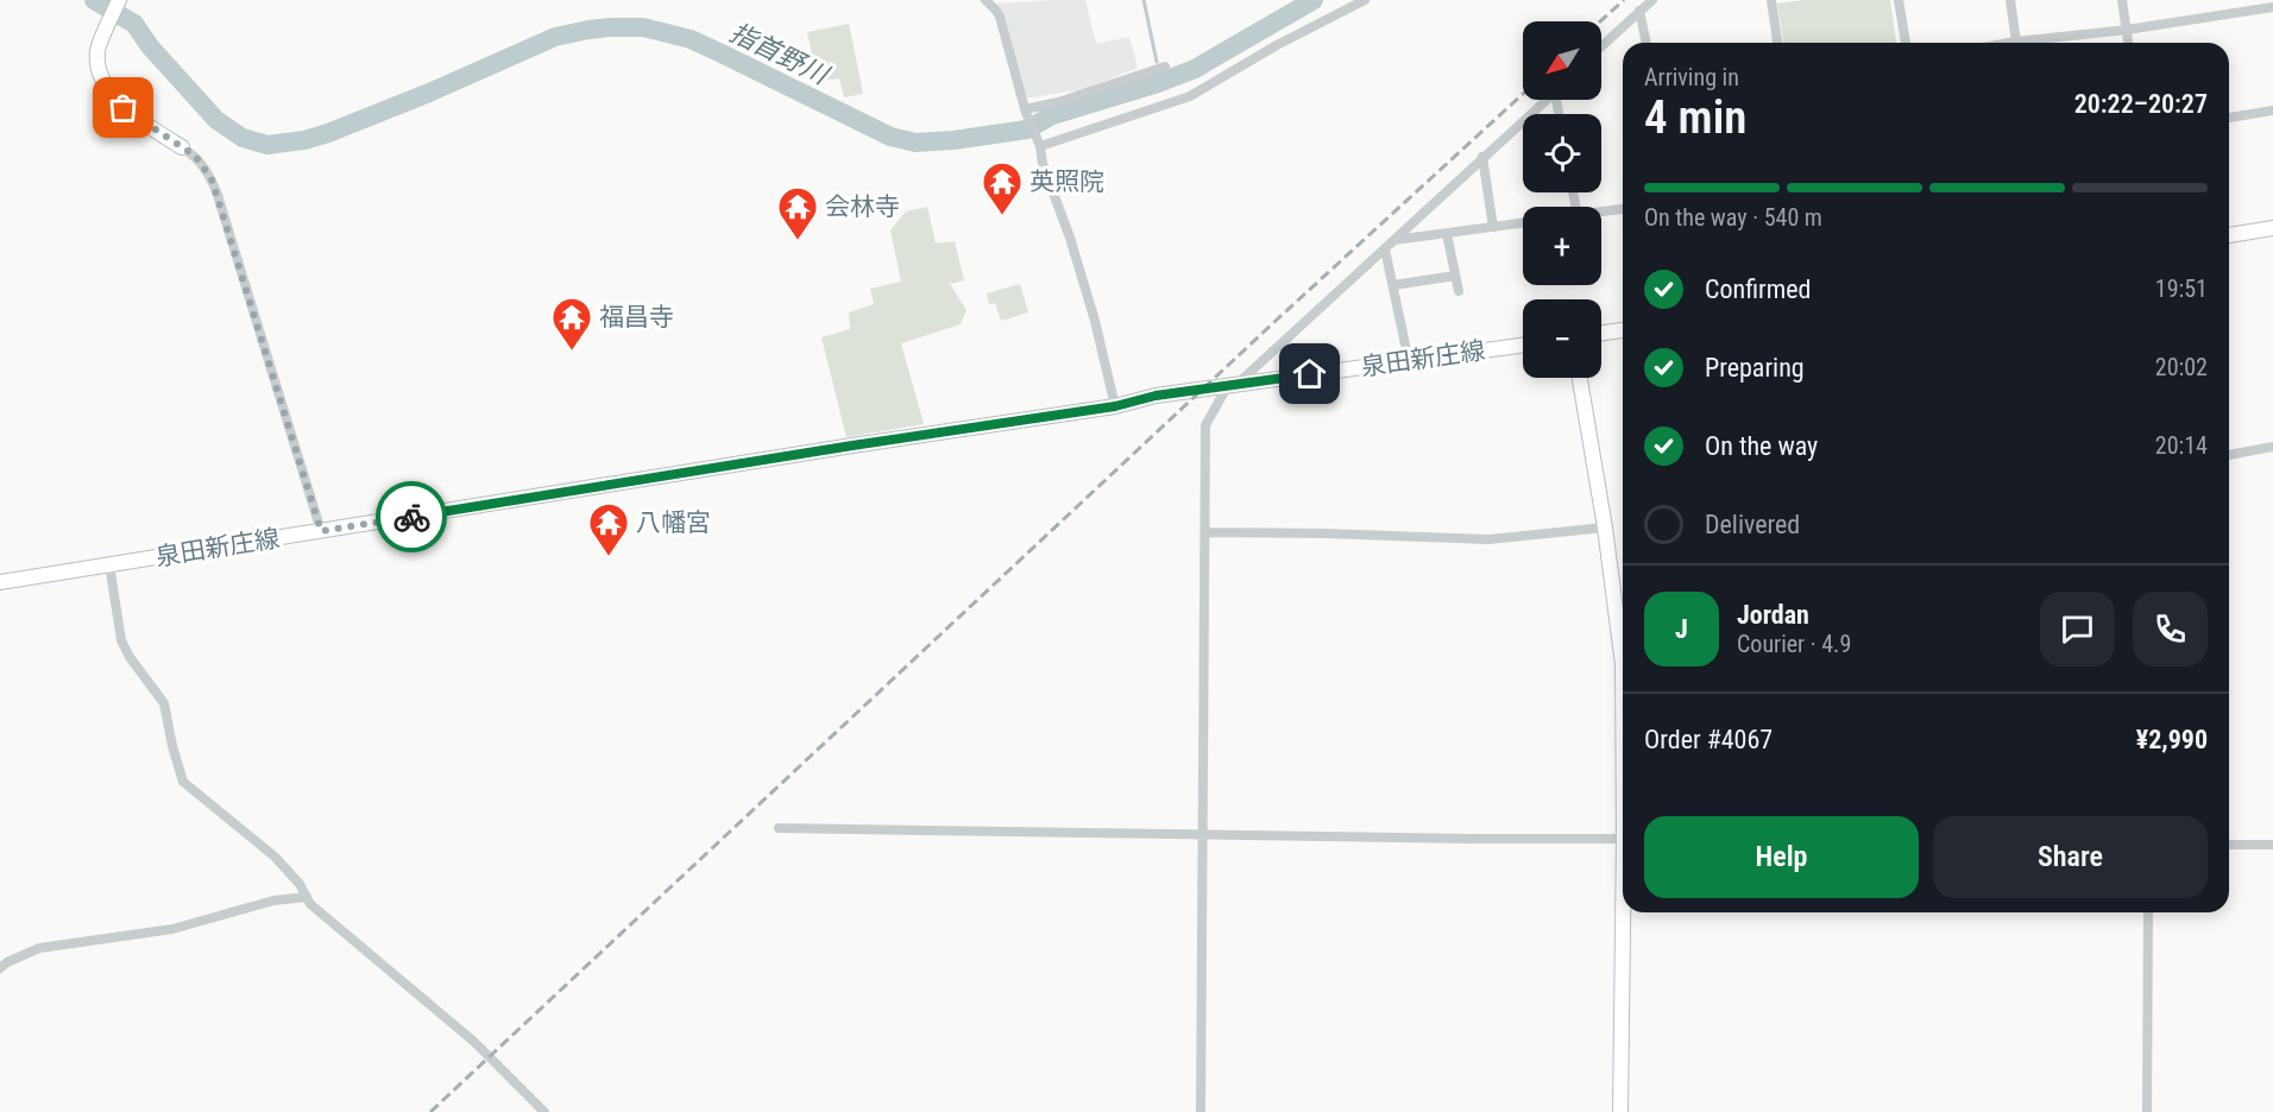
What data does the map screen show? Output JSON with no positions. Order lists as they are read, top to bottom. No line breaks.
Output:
{"streets":{"main road":["泉田新庄線"]},"water":["指首野川"],"places":{"temple":["英照院","会林寺","福昌寺","八幡宮"]},"north":"bottom left","page":{"map_buttons":["+","−"],"heading":["4 min","Arriving in","20:22–20:27"],"panel":["Jordan","Courier · 4.9","Order #4067","¥2,990"],"bar":"On the way · 540 m","list":[["Confirmed","19:51"],["Preparing","20:02"],["On the way","20:14"],"Delivered"],"round":"J","buttons":["Help","Share"]}}
